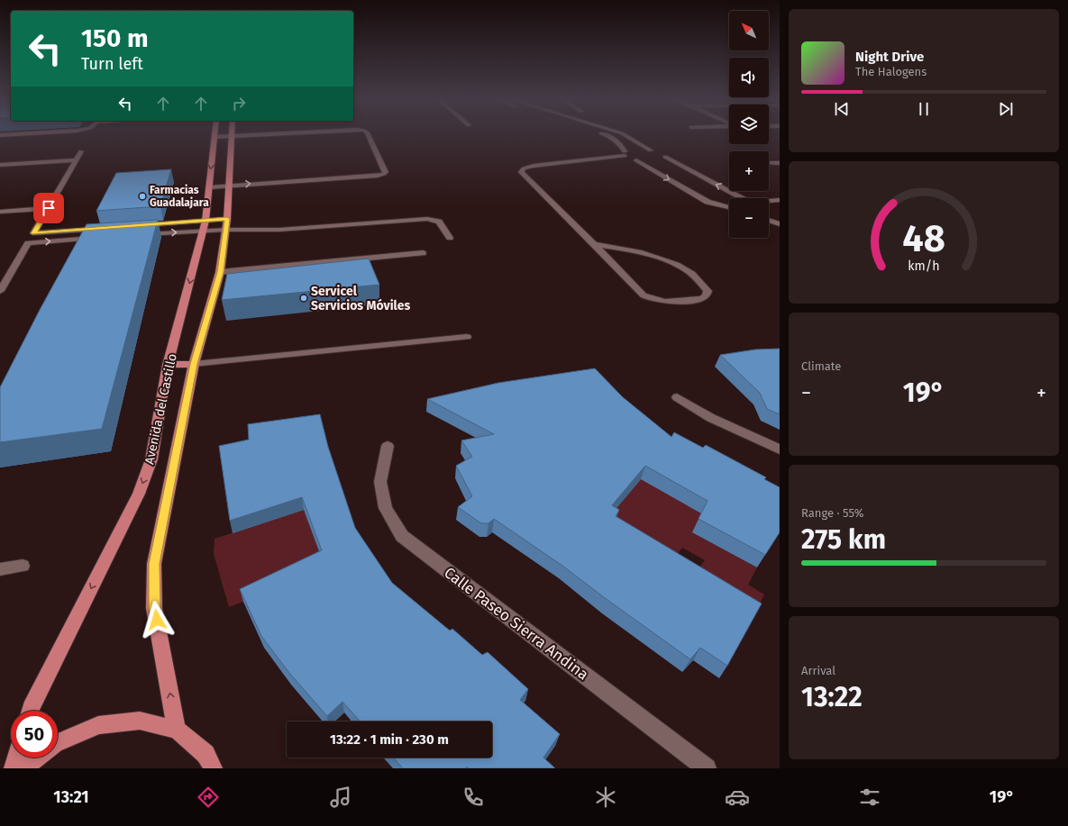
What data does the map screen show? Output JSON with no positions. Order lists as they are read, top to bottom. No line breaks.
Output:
{"streets":{"main road":["Avenida del Castillo"],"street":["Calle Paseo Sierra Andina"]},"places":["Farmacias Guadalajara","Servicel Servicios Móviles"],"north":"top left","page":{"map_buttons":["+","−"],"turn":["150 m","Turn left"],"song":["Night Drive","The Halogens"],"tile":["Climate",["Range · 55%","275 km"],["Arrival","13:22"]],"heat":["−","19°","+"],"limit":"50","trip":"13:22 · 1 min · 230 m","tabs":["13:21","19°"],"gauge":["48","km/h"]}}
